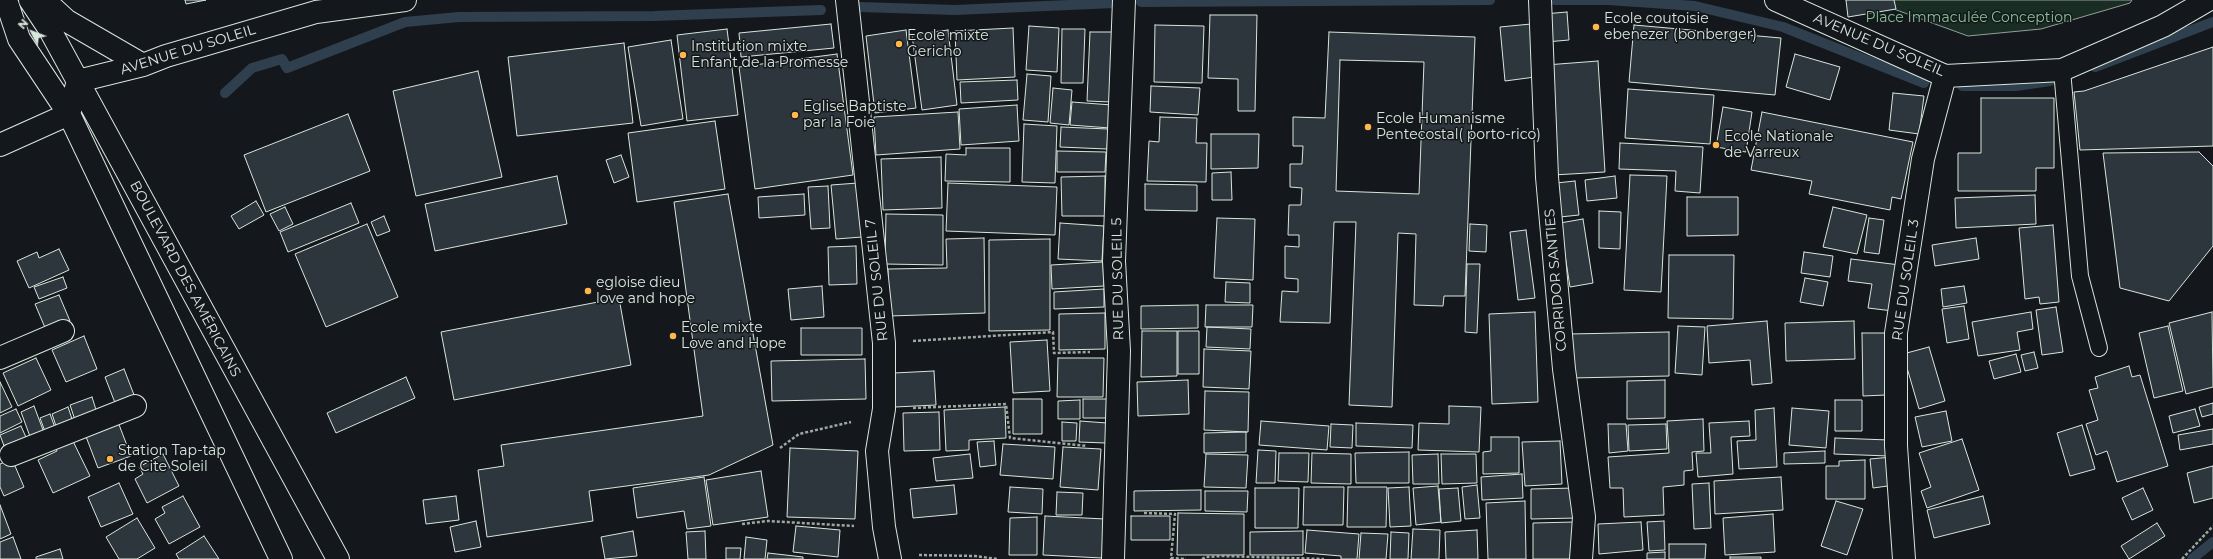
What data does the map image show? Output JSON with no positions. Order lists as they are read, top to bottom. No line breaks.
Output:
{"streets":{"street":["AVENUE DU SOLEIL","BOULEVARD DES AMÉRICAINS","RUE DU SOLEIL 5","RUE DU SOLEIL 7","CORRIDOR SANTIES","RUE DU SOLEIL 3"]},"crossings":[["AVENUE DU SOLEIL","BOULEVARD DES AMÉRICAINS"],["AVENUE DU SOLEIL","RUE DU SOLEIL 3"]],"parks":["Place Immaculée Conception"],"places":["Ecole coutoisie ebenezer (bonberger)","Ecole mixte Gericho","Institution mixte Enfant de la Promesse","Eglise Baptiste par la Foie","Ecole Humanisme Pentecostal( porto-rico)","Ecole Nationale de Varreux","egloise dieu love and hope","Ecole mixte Love and Hope","Station Tap-tap de Cite Soleil"],"north":"top left"}
